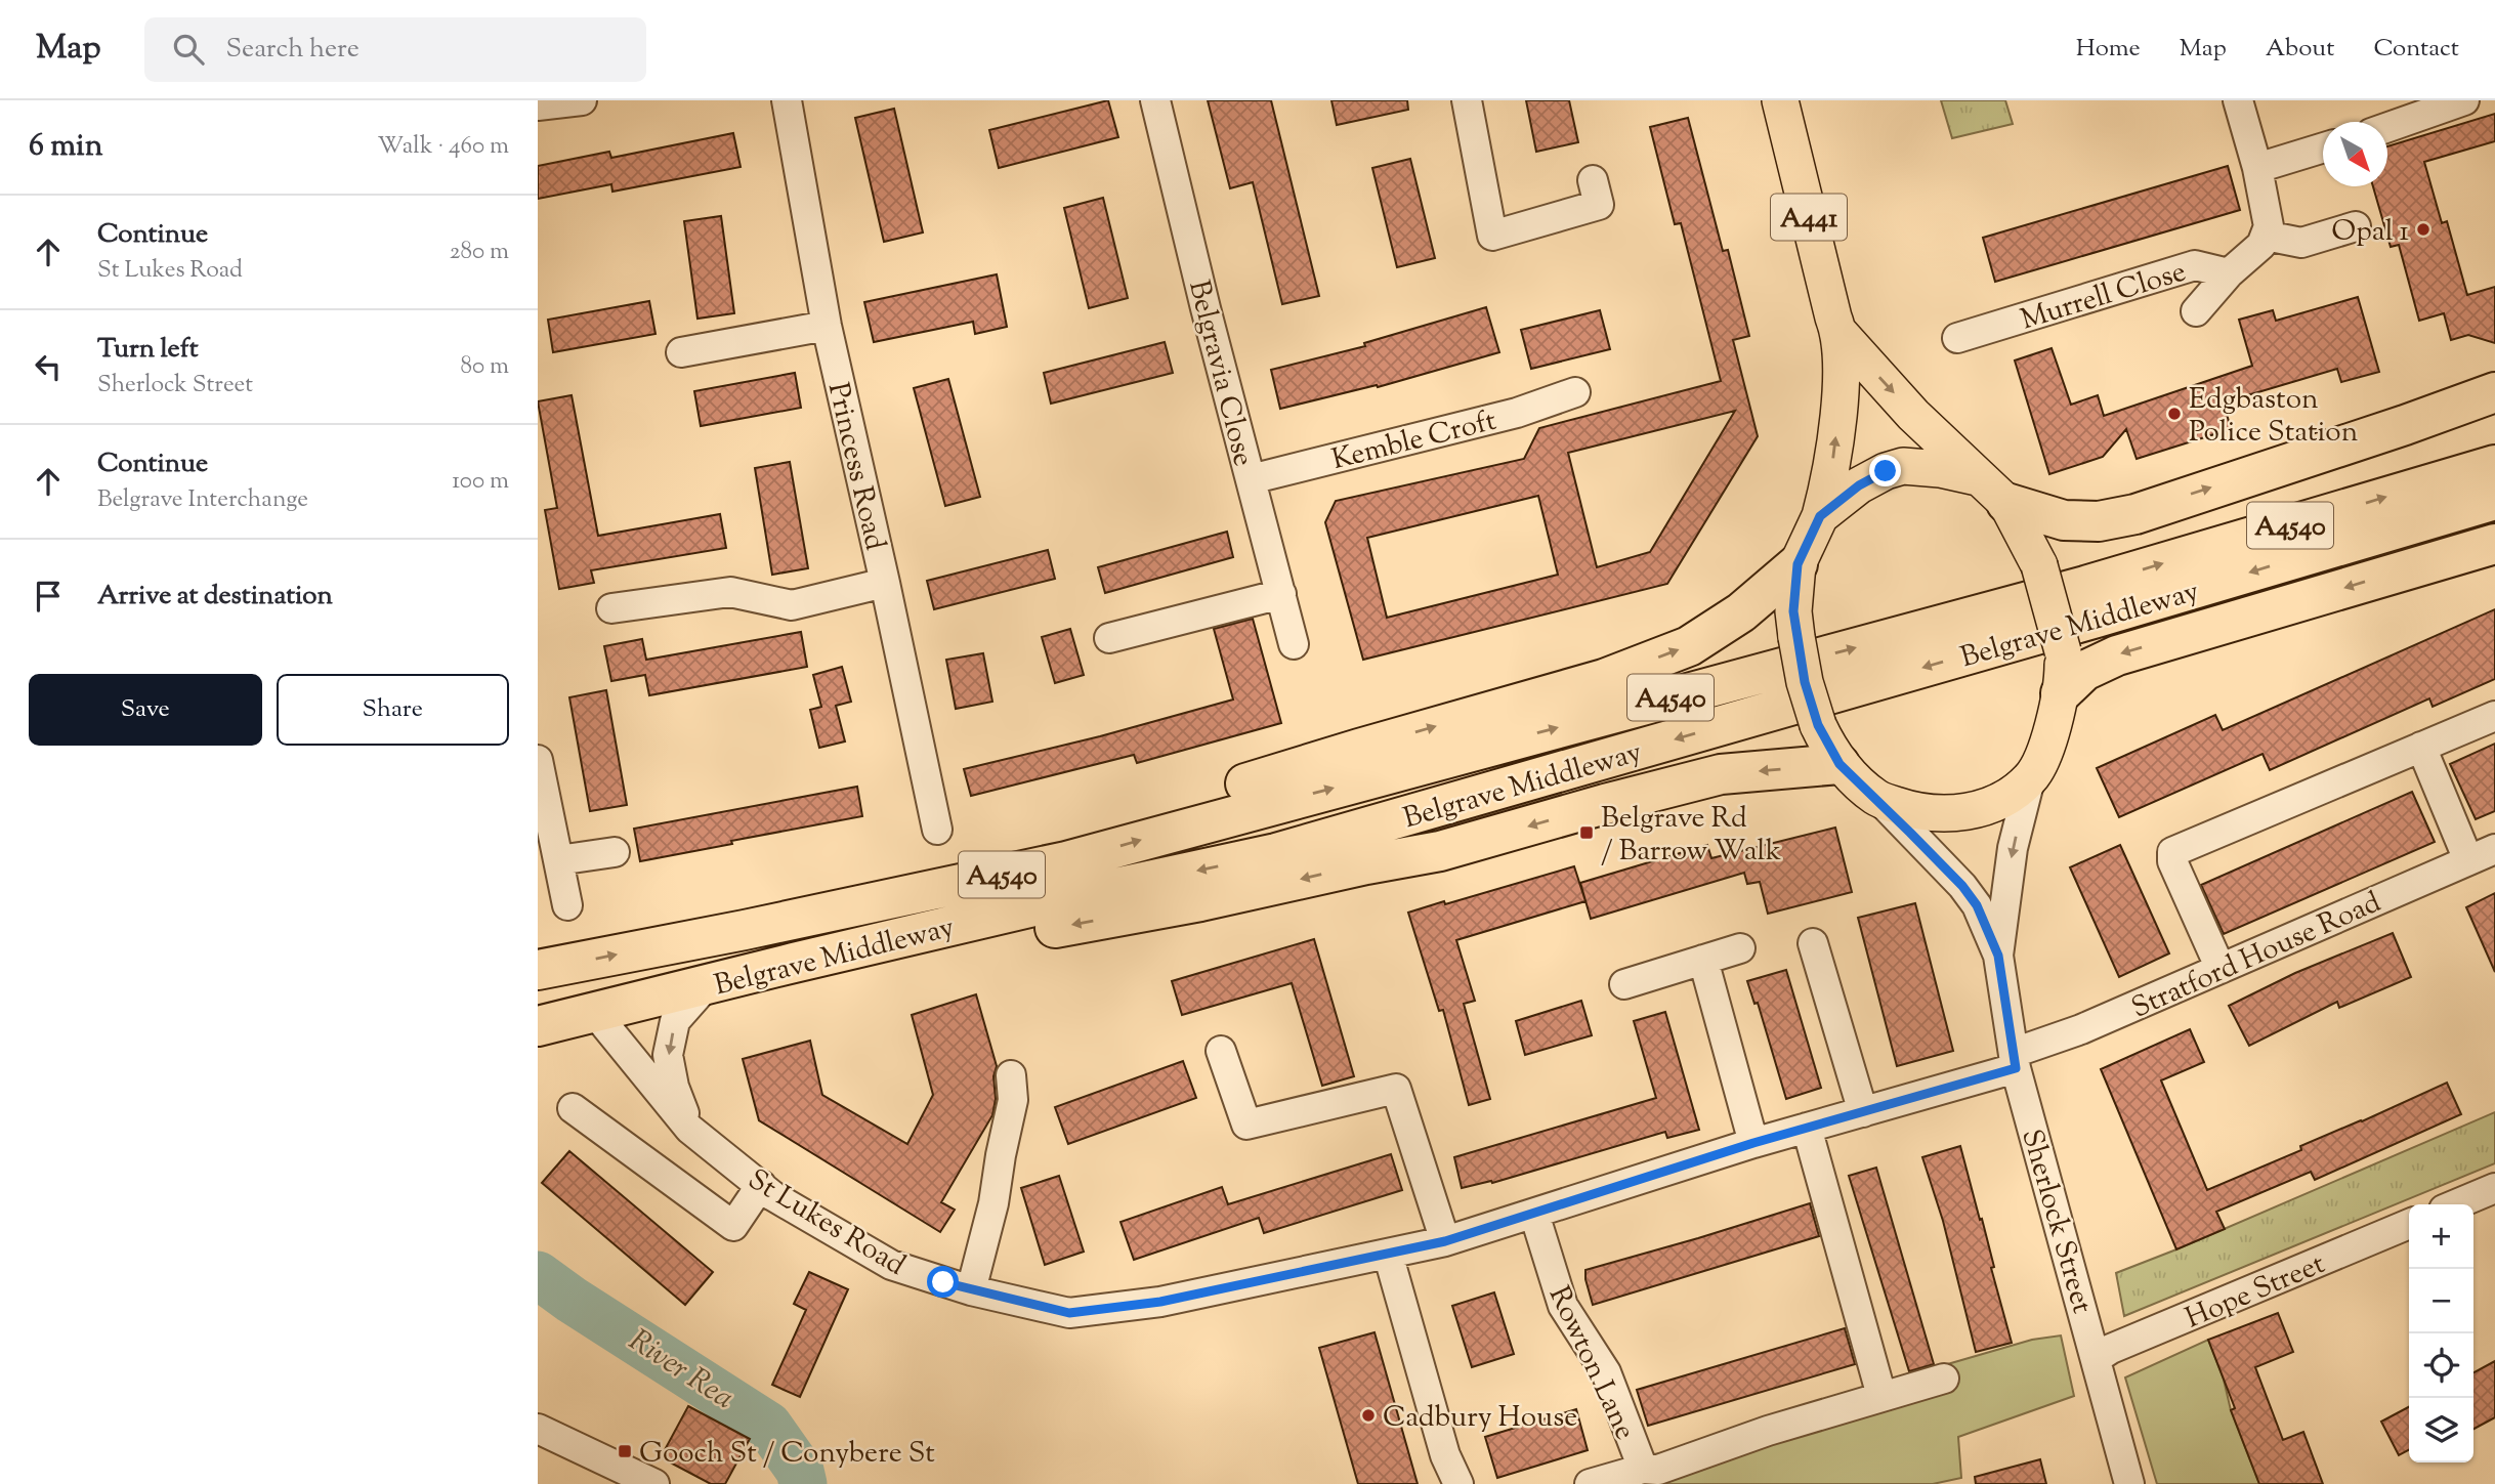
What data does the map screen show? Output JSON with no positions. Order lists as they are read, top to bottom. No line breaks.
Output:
{"streets":{"highway":["A4540","Belgrave Middleway"],"main road":["A441"],"street":["Murrell Close","Belgravia Close","Kemble Croft","Princess Road","Stratford House Road","St Lukes Road","Sherlock Street","Hope Street","Rowton Lane"]},"crossings":[["Belgravia Close","Kemble Croft"],["Belgrave Middleway","St Lukes Road"],["Stratford House Road","St Lukes Road"],["Stratford House Road","Sherlock Street"],["St Lukes Road","Sherlock Street"],["St Lukes Road","Rowton Lane"],["Sherlock Street","Hope Street"]],"water":["River Rea"],"places":{"other":["Opal 1","Edgbaston Police Station","Cadbury House"],"transit":["Belgrave Rd / Barrow Walk","Gooch St / Conybere St"]},"north":"bottom right","page":{"header":"Map","search":"Search here","nav":["Home","Map","About","Contact"],"heading":["6 min","Walk · 460 m"],"list":[["Continue","St Lukes Road","280 m"],["Turn left","Sherlock Street","80 m"],["Continue","Belgrave Interchange","100 m"],"Arrive at destination"],"buttons":["Save","Share"],"map_buttons":["+","−"]}}
